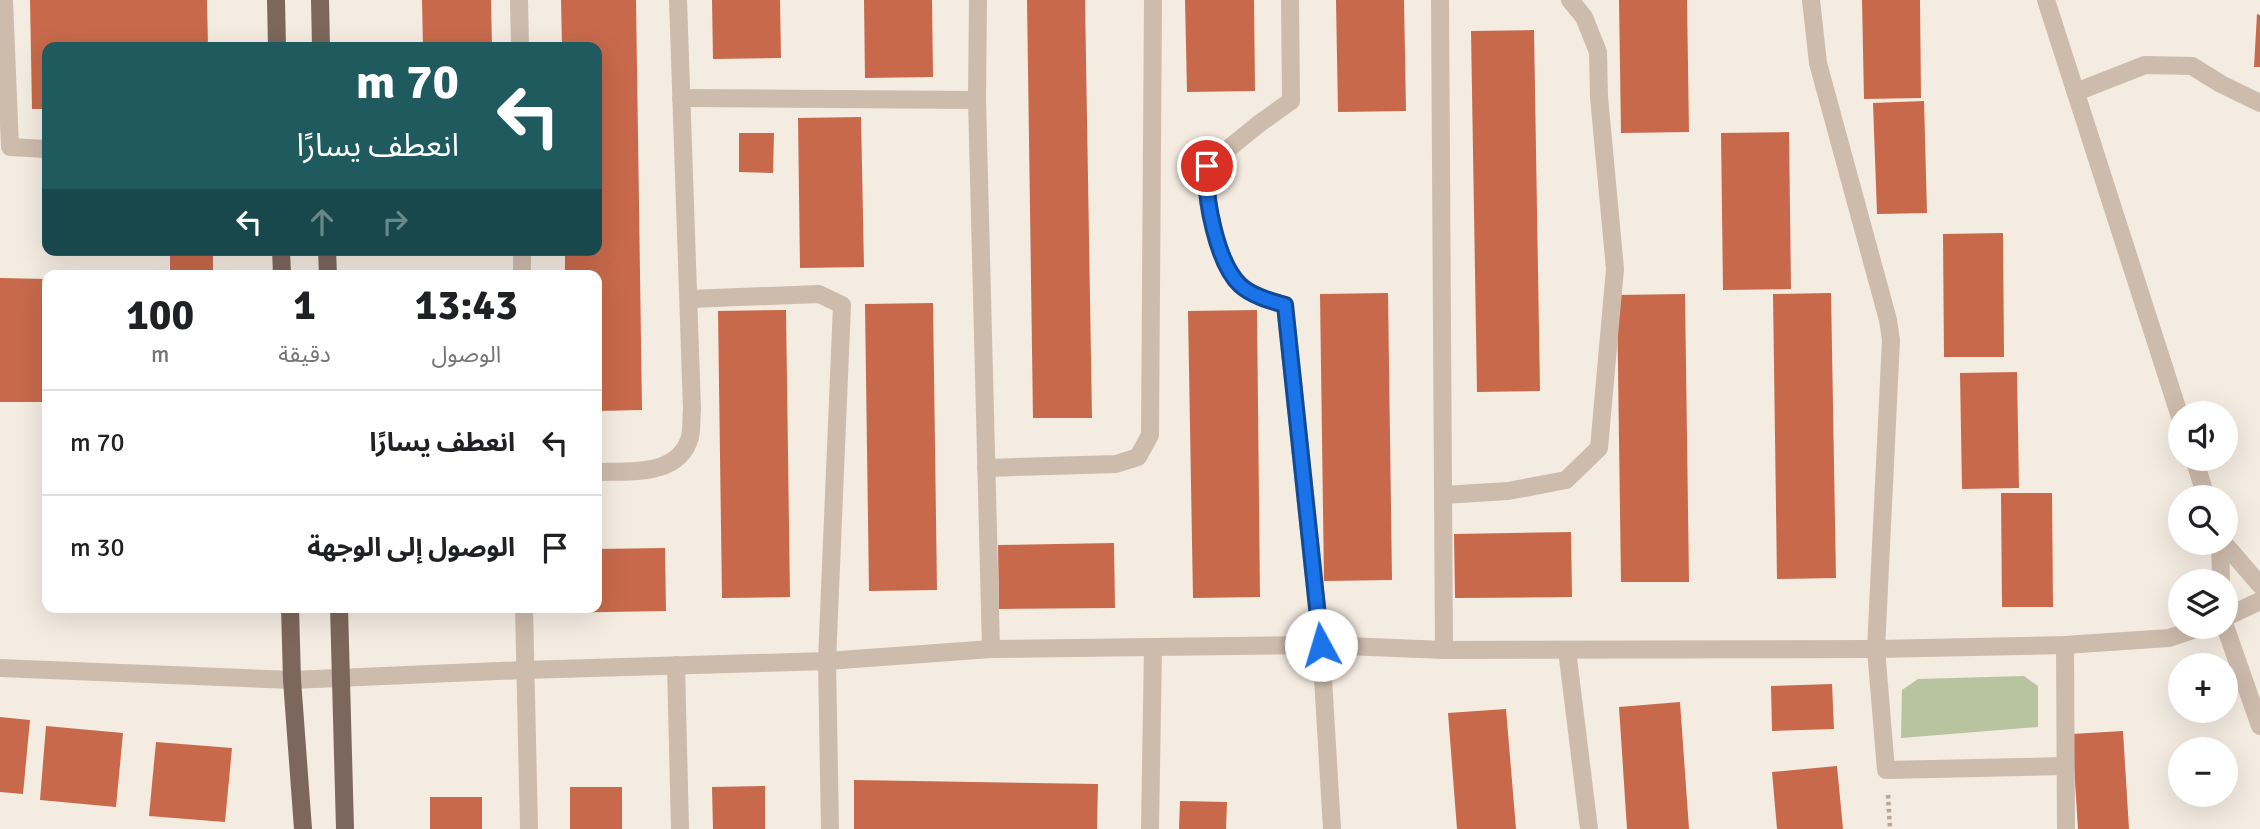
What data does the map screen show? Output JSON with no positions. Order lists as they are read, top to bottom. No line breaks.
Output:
{"page":{"turn":["70 m","انعطف يسارًا"],"eta":["13:43","الوصول","1","دقيقة","100","m"],"list":[{"name":"انعطف يسارًا","value":"70 m"},{"name":"الوصول إلى الوجهة","value":"30 m"}],"map_buttons":["+","−"]}}
